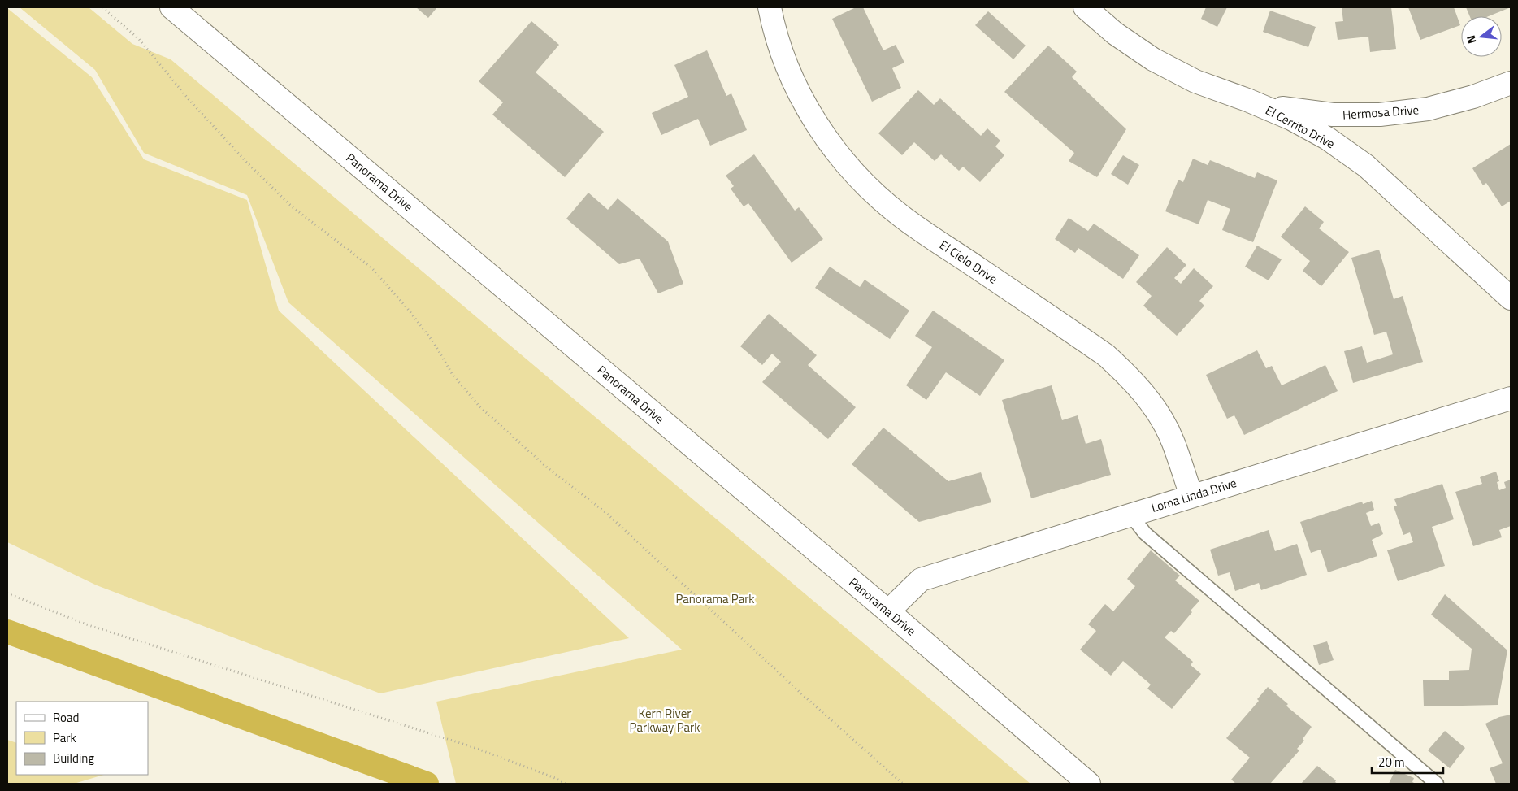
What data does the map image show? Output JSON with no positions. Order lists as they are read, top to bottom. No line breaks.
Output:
{"streets":{"street":["Hermosa Drive","El Cerrito Drive","Panorama Drive","El Cielo Drive","Loma Linda Drive"]},"crossings":[["Hermosa Drive","El Cerrito Drive"],["Panorama Drive","Loma Linda Drive"],["El Cielo Drive","Loma Linda Drive"]],"parks":["Panorama Park","Kern River Parkway Park"],"legend":["Road","Park","Building"],"scale_bar":"20 m","north":"left"}
